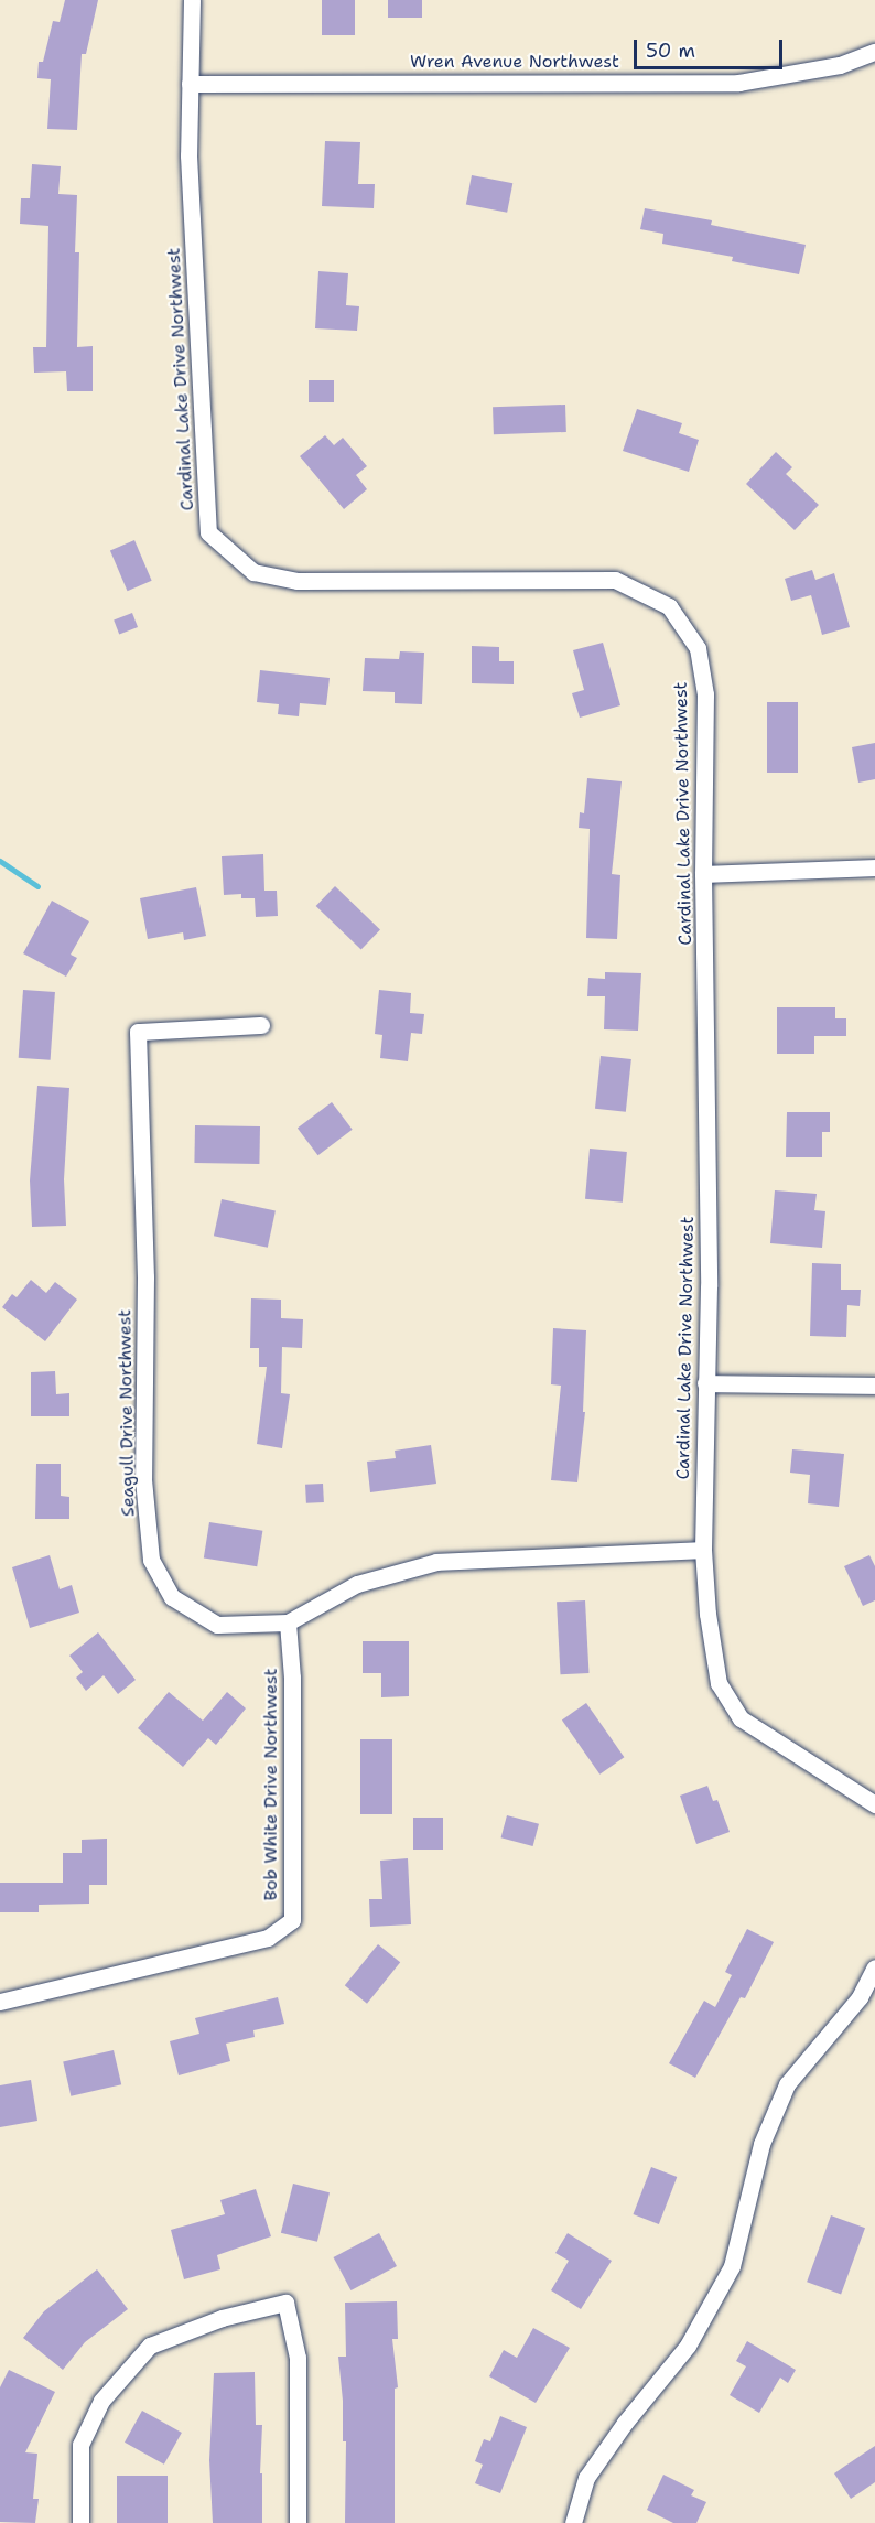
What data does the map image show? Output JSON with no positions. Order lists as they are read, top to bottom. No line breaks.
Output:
{"streets":{"street":["Wren Avenue Northwest","Cardinal Lake Drive Northwest","Seagull Drive Northwest","Bob White Drive Northwest"]},"crossings":[["Wren Avenue Northwest","Cardinal Lake Drive Northwest"],["Cardinal Lake Drive Northwest","Seagull Drive Northwest"],["Seagull Drive Northwest","Bob White Drive Northwest"]],"scale_bar":"50 m"}
